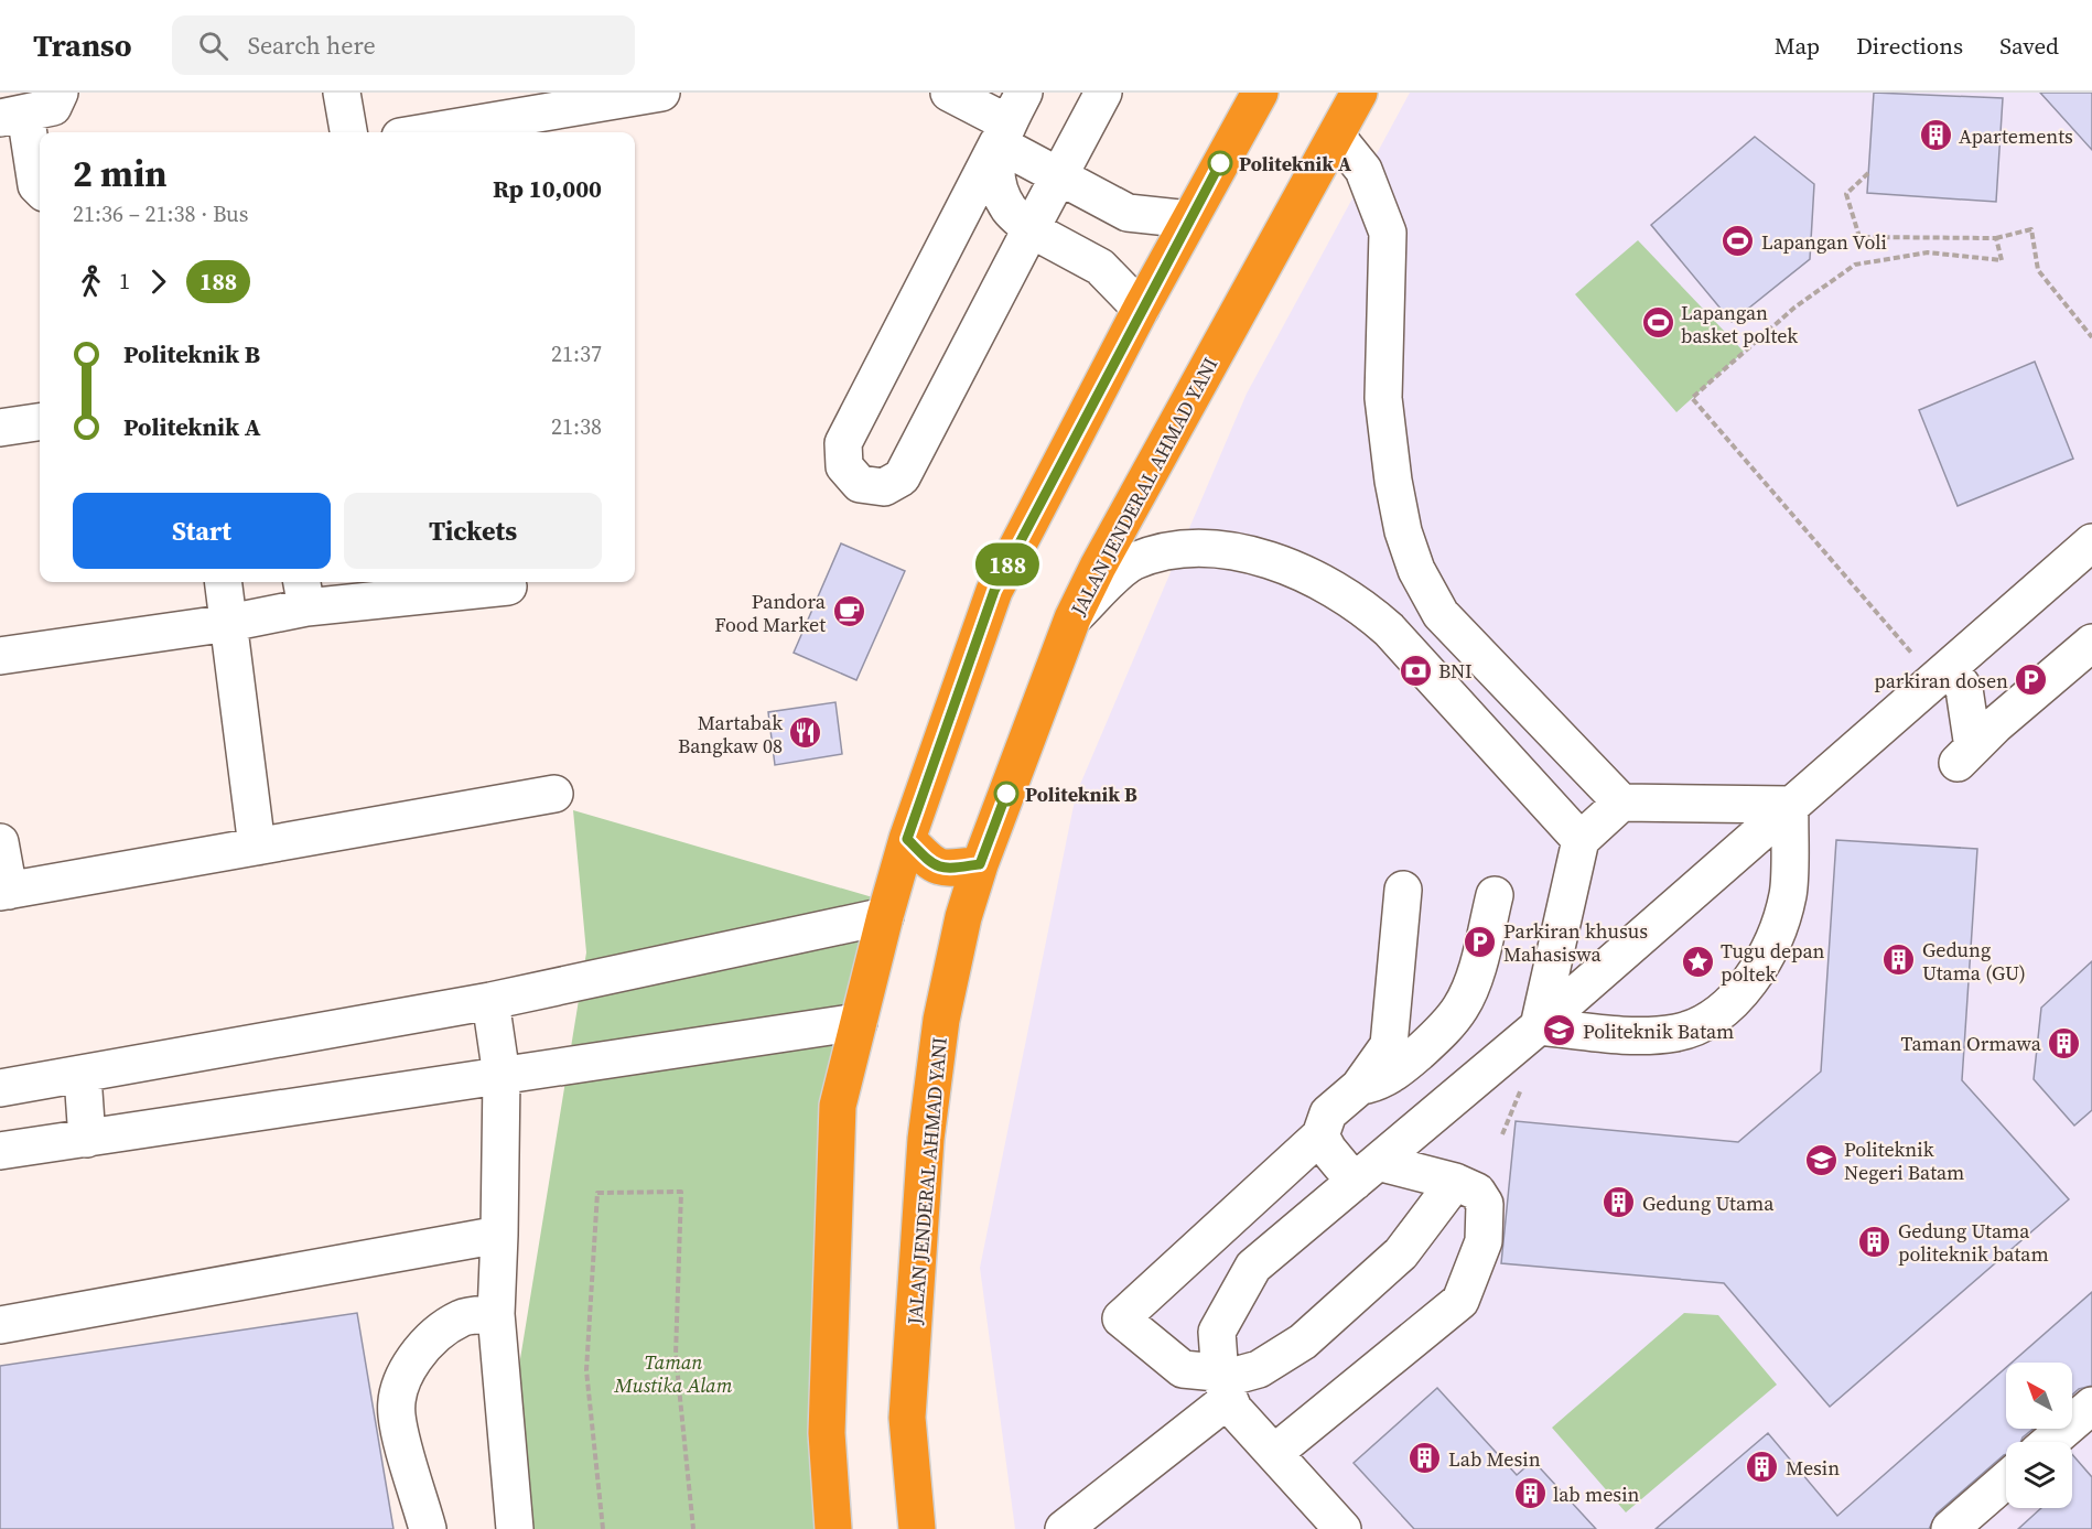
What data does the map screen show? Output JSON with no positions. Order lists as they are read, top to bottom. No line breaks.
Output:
{"streets":{"highway":["JALAN JENDERAL AHMAD YANI"]},"parks":["Taman Mustika Alam"],"places":{"building":["Apartements","Gedung Utama (GU)","Taman Ormawa","Gedung Utama","Gedung Utama politeknik batam","Lab Mesin","Mesin","lab mesin"],"other":["Politeknik A","Politeknik B"],"sports":["Lapangan Voli","Lapangan basket poltek"],"cafe":["Pandora Food Market"],"bank":["BNI"],"parking":["parkiran dosen","Parkiran khusus Mahasiswa"],"restaurant":["Martabak Bangkaw 08"],"place":["Tugu depan poltek"],"school or university":["Politeknik Batam","Politeknik Negeri Batam"]},"lines":["bus line 188"],"north":"top left","page":{"header":"Transo","search":"Search here","nav":["Map","Directions","Saved"],"on_map":"188","heading":["2 min","21:36 – 21:38 · Bus","Rp 10,000"],"legs":["1","188"],"list":[{"name":"Politeknik B","value":"21:37"},{"name":"Politeknik A","value":"21:38"}],"buttons":["Start","Tickets"]}}
